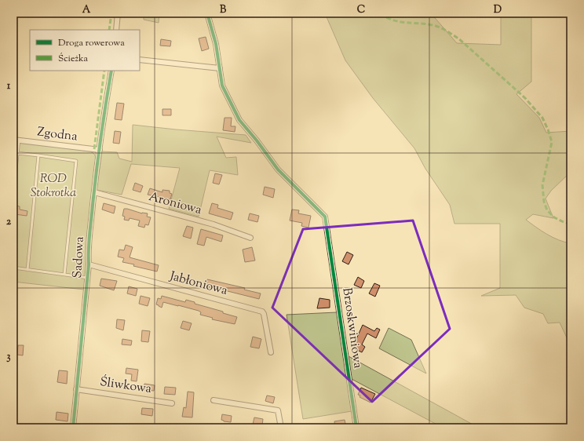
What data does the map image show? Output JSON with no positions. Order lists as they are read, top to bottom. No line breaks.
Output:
{"streets":{"street":["Zgodna","Aroniowa","Sadowa","Jabłoniowa","Brzoskwiniowa","Śliwkowa"]},"crossings":[["Zgodna","Sadowa"],["Aroniowa","Sadowa"],["Sadowa","Jabłoniowa"],["Sadowa","Śliwkowa"]],"parks":["ROD Stokrotka"],"legend":["Droga rowerowa","Ścieżka"],"grid":{"columns":["A","B","C","D"],"rows":["1","2","3"]}}
